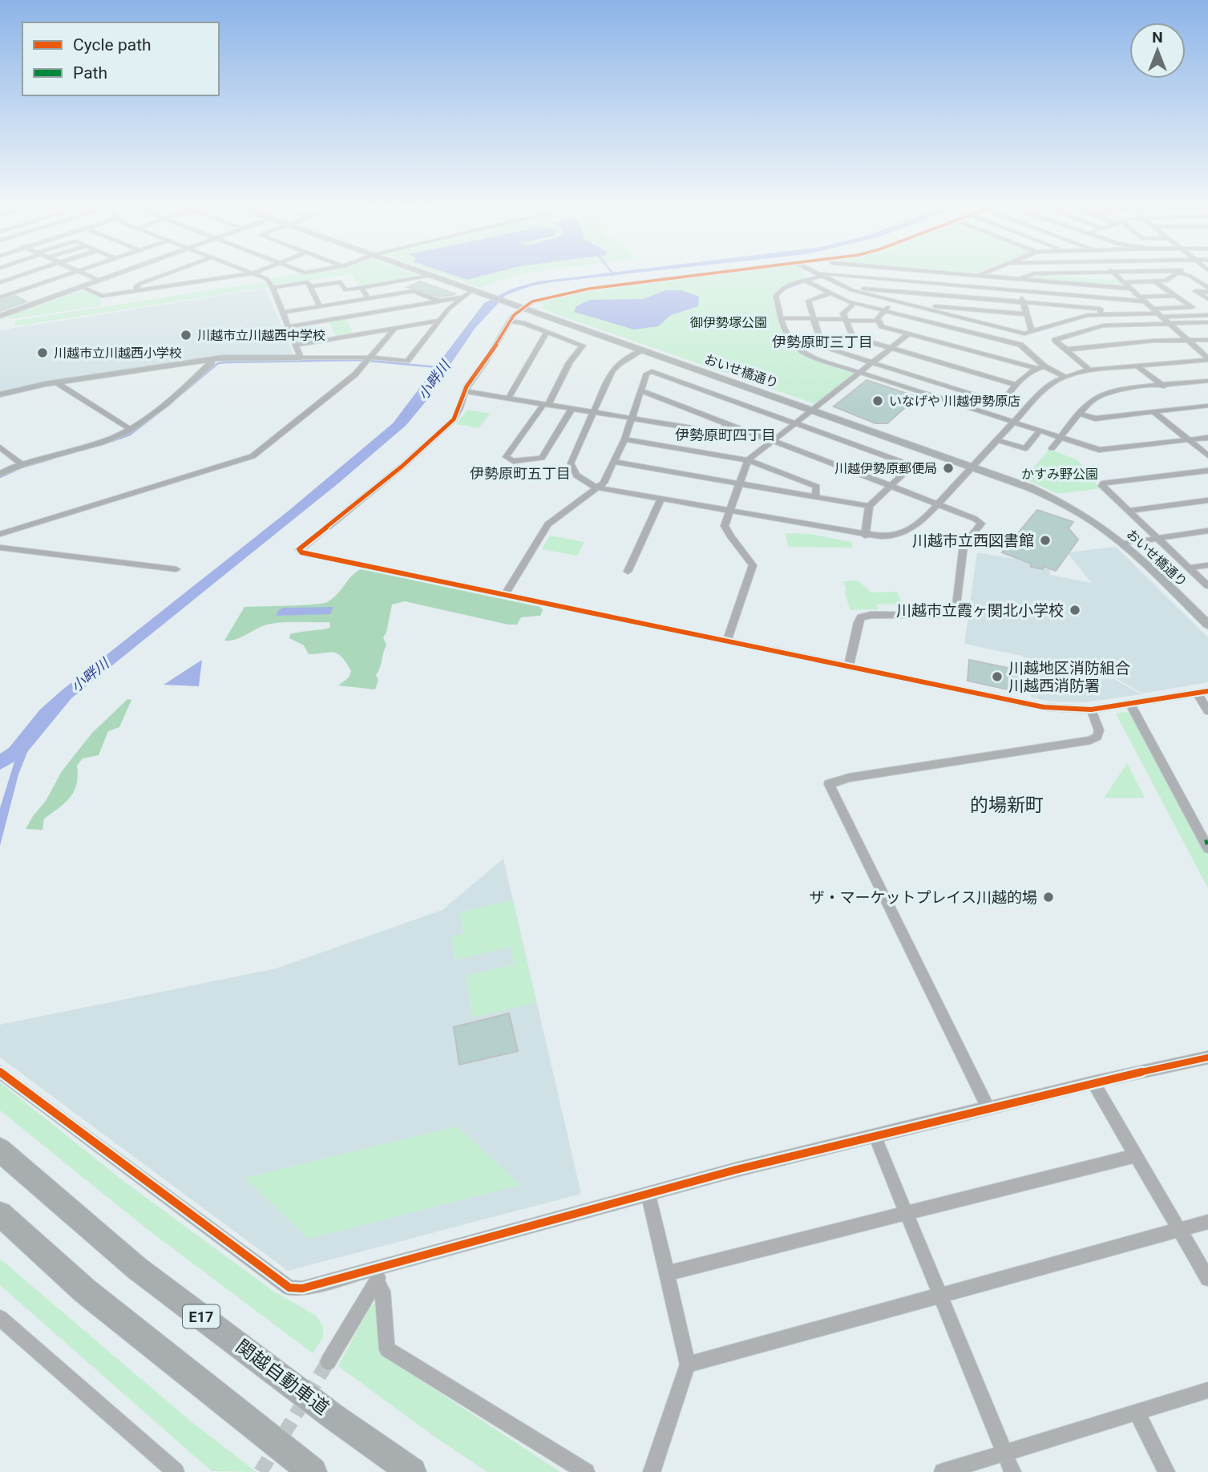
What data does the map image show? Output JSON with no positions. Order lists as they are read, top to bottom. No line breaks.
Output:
{"streets":{"highway":["E17","関越自動車道"],"street":["おいせ橋通り"]},"districts":["伊勢原町三丁目","伊勢原町四丁目","伊勢原町五丁目","的場新町"],"water":["小畔川"],"parks":["御伊勢塚公園","かすみ野公園"],"places":["川越市立川越西中学校","川越市立川越西小学校","いなげや 川越伊勢原店","川越伊勢原郵便局","川越市立西図書館","川越市立霞ヶ関北小学校","川越地区消防組合 川越西消防署","ザ・マーケットプレイス川越的場"],"legend":["Cycle path","Path"],"north":"top"}
